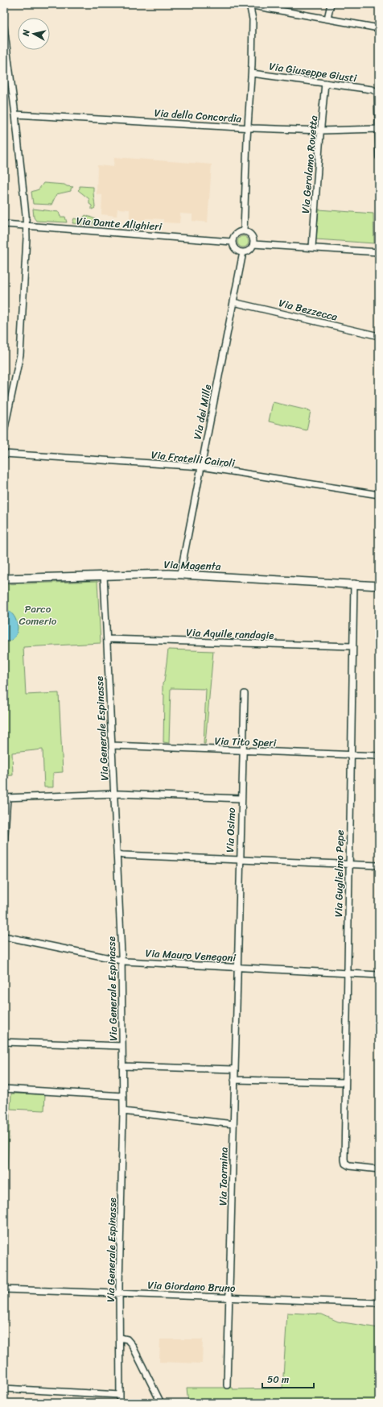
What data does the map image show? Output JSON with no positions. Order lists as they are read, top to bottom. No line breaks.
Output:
{"streets":{"street":["Via Giuseppe Giusti","Via della Concordia","Via Gerolamo Rovetta","Via Dante Alighieri","Via Bezzecca","Via dei Mille","Via Fratelli Cairoli","Via Magenta","Via Aquile randagie","Via Generale Espinasse","Via Tito Speri","Via Osimo","Via Guglielmo Pepe","Via Mauro Venegoni","Via Taormina","Via Giordano Bruno"]},"crossings":[["Via Giuseppe Giusti","Via Gerolamo Rovetta"],["Via della Concordia","Via Gerolamo Rovetta"],["Via Dante Alighieri","Via dei Mille"],["Via Bezzecca","Via dei Mille"],["Via dei Mille","Via Fratelli Cairoli"],["Via dei Mille","Via Magenta"],["Via Magenta","Via Generale Espinasse"],["Via Magenta","Via Guglielmo Pepe"],["Via Aquile randagie","Via Generale Espinasse"],["Via Aquile randagie","Via Guglielmo Pepe"],["Via Generale Espinasse","Via Tito Speri"],["Via Generale Espinasse","Via Mauro Venegoni"],["Via Generale Espinasse","Via Giordano Bruno"],["Via Tito Speri","Via Osimo"],["Via Tito Speri","Via Guglielmo Pepe"],["Via Osimo","Via Mauro Venegoni"],["Via Osimo","Via Taormina"],["Via Guglielmo Pepe","Via Mauro Venegoni"],["Via Mauro Venegoni","Via Taormina"],["Via Taormina","Via Giordano Bruno"]],"parks":["Parco Comerio"],"scale_bar":"50 m","north":"left"}
